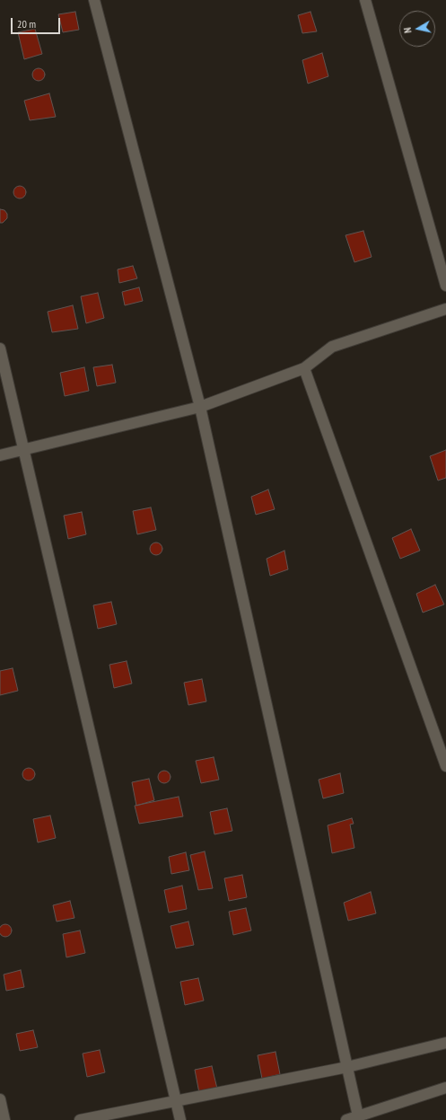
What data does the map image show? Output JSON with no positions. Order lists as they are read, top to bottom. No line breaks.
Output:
{"scale_bar":"20 m","north":"left"}
